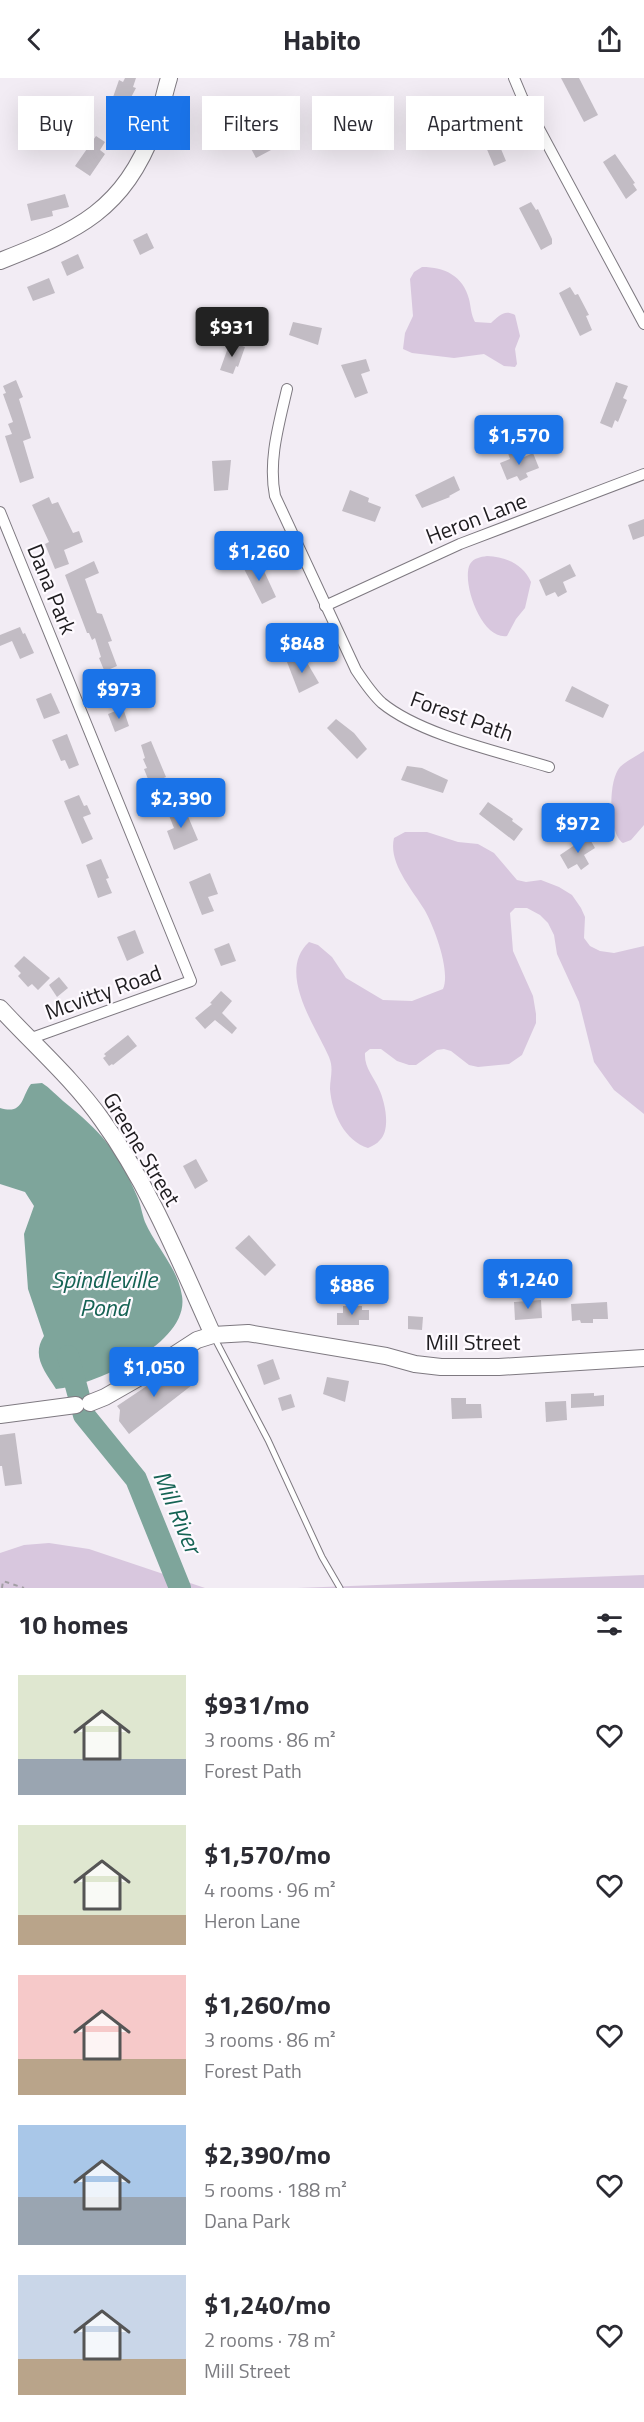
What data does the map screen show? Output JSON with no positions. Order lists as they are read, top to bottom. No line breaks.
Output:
{"streets":{"street":["Heron Lane","Dana Park","Forest Path","Mcvitty Road","Greene Street","Mill Street"]},"crossings":[["Heron Lane","Forest Path"],["Dana Park","Mcvitty Road"],["Mcvitty Road","Greene Street"],["Greene Street","Mill Street"]],"water":["Spindleville Pond","Mill River"],"page":{"header":"Habito","chip":["Buy","Rent","Filters","New","Apartment"],"price":["$931","$1,570","$1,260","$848","$973","$2,390","$972","$1,240","$886","$1,050"],"heading":"10 homes","list":[{"name":"$931/mo","note":"3 rooms · 86 m² · Forest Path"},{"name":"$1,570/mo","note":"4 rooms · 96 m² · Heron Lane"},{"name":"$1,260/mo","note":"3 rooms · 86 m² · Forest Path"},{"name":"$2,390/mo","note":"5 rooms · 188 m² · Dana Park"},{"name":"$1,240/mo","note":"2 rooms · 78 m² · Mill Street"}]}}
